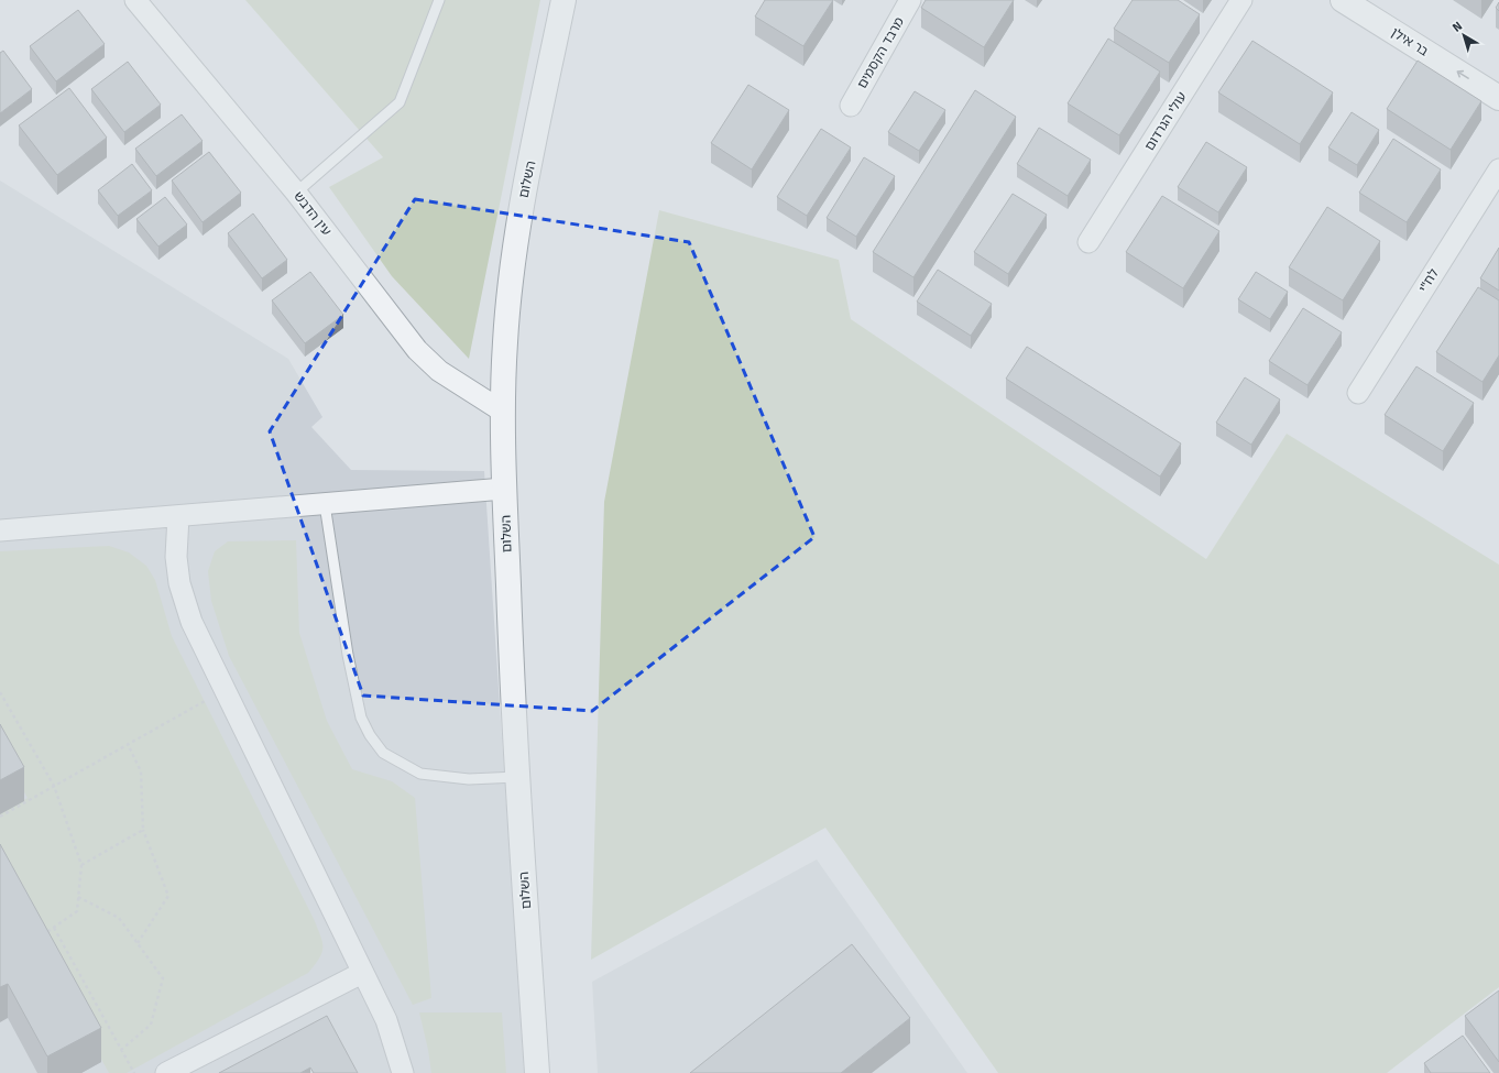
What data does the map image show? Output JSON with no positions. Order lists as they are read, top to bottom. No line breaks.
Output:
{"streets":{"street":["בר אילן","מרבד הקסמים","עולי הגרדום","השלום","עין הדבש","לח\"י"]},"crossings":[["השלום","עין הדבש"]],"one_way":["בר אילן"],"north":"top left"}
